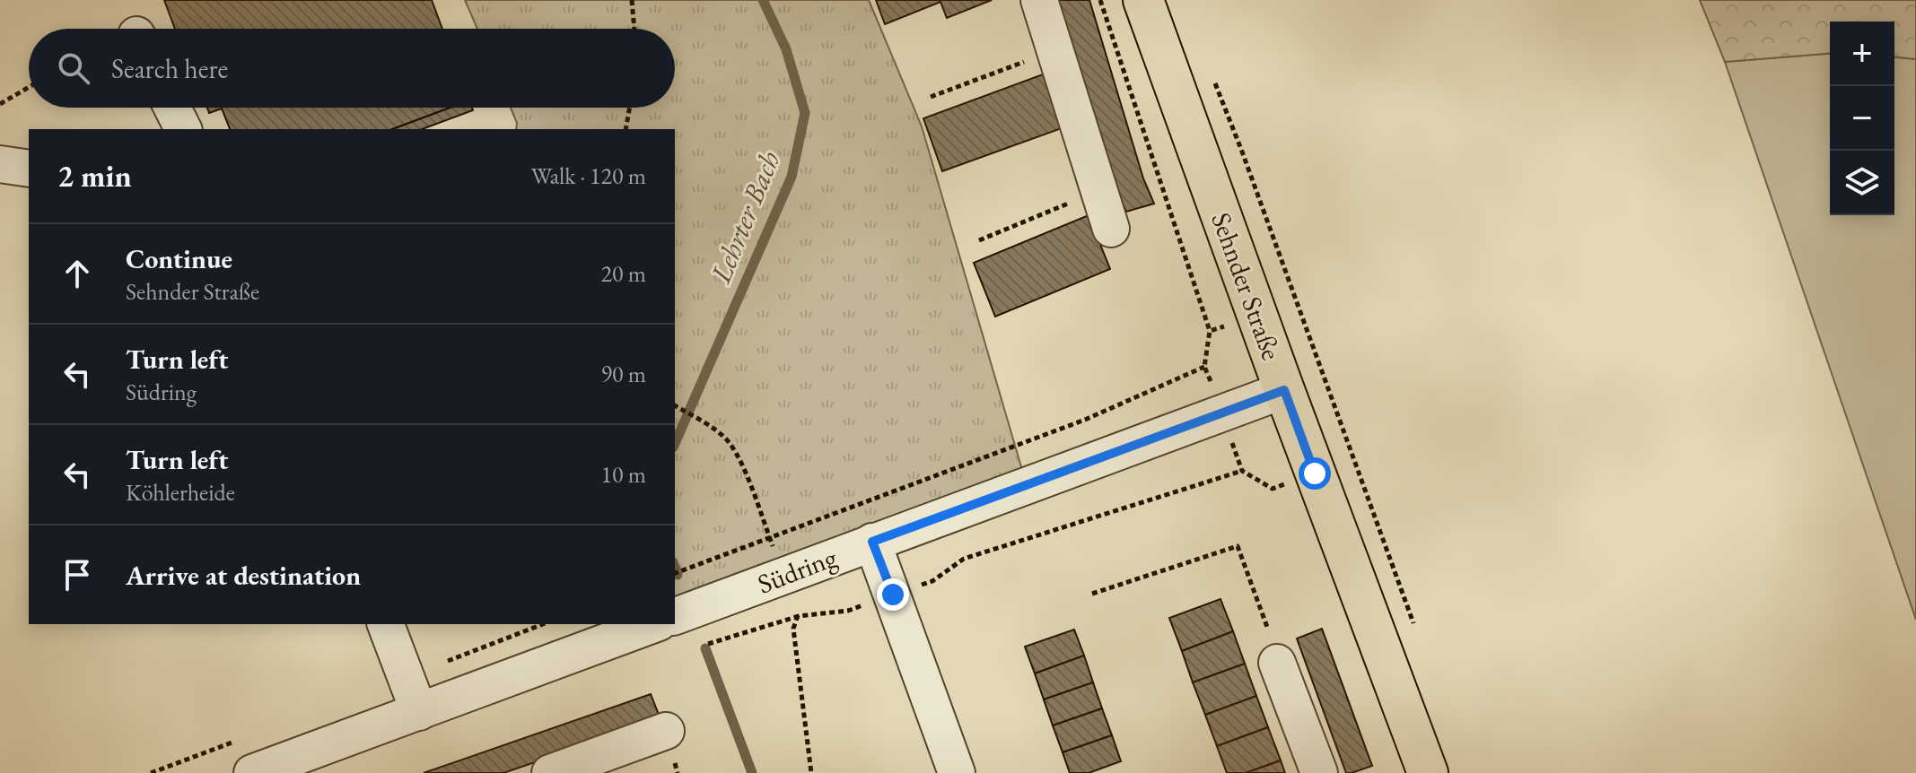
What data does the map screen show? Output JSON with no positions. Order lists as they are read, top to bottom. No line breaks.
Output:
{"streets":{"main road":["Sehnder Straße"],"street":["Südring"]},"crossings":[["Sehnder Straße","Südring"]],"water":["Lehrter Bach"],"page":{"map_buttons":["+","−"],"search":"Search here","heading":["2 min","Walk · 120 m"],"list":[["Continue","Sehnder Straße","20 m"],["Turn left","Südring","90 m"],["Turn left","Köhlerheide","10 m"],"Arrive at destination"]}}
